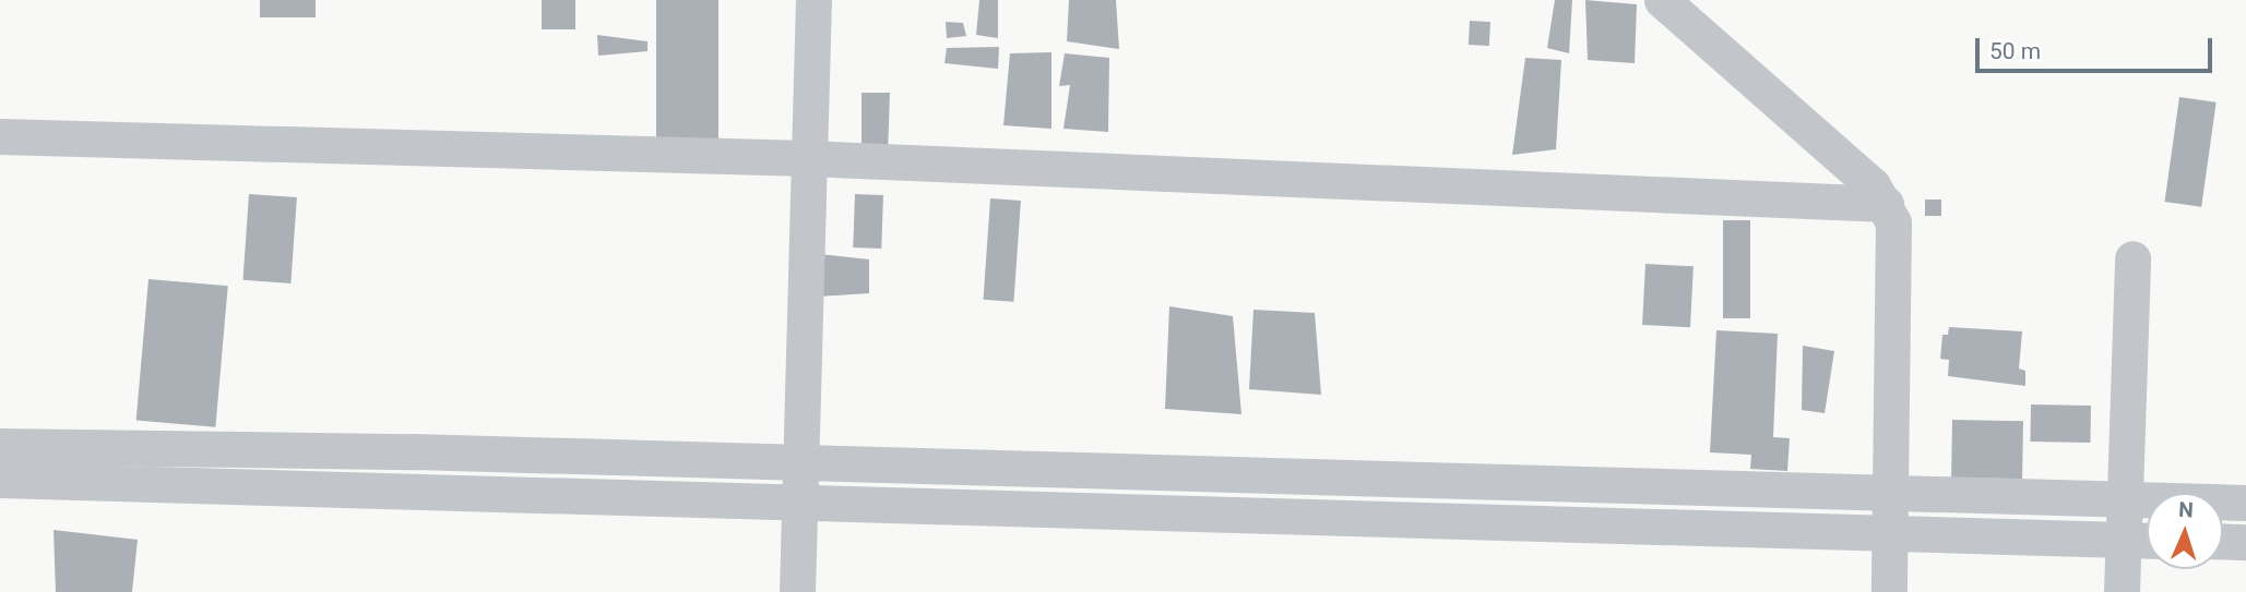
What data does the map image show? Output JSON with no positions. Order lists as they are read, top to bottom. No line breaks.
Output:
{"scale_bar":"50 m","north":"top"}
